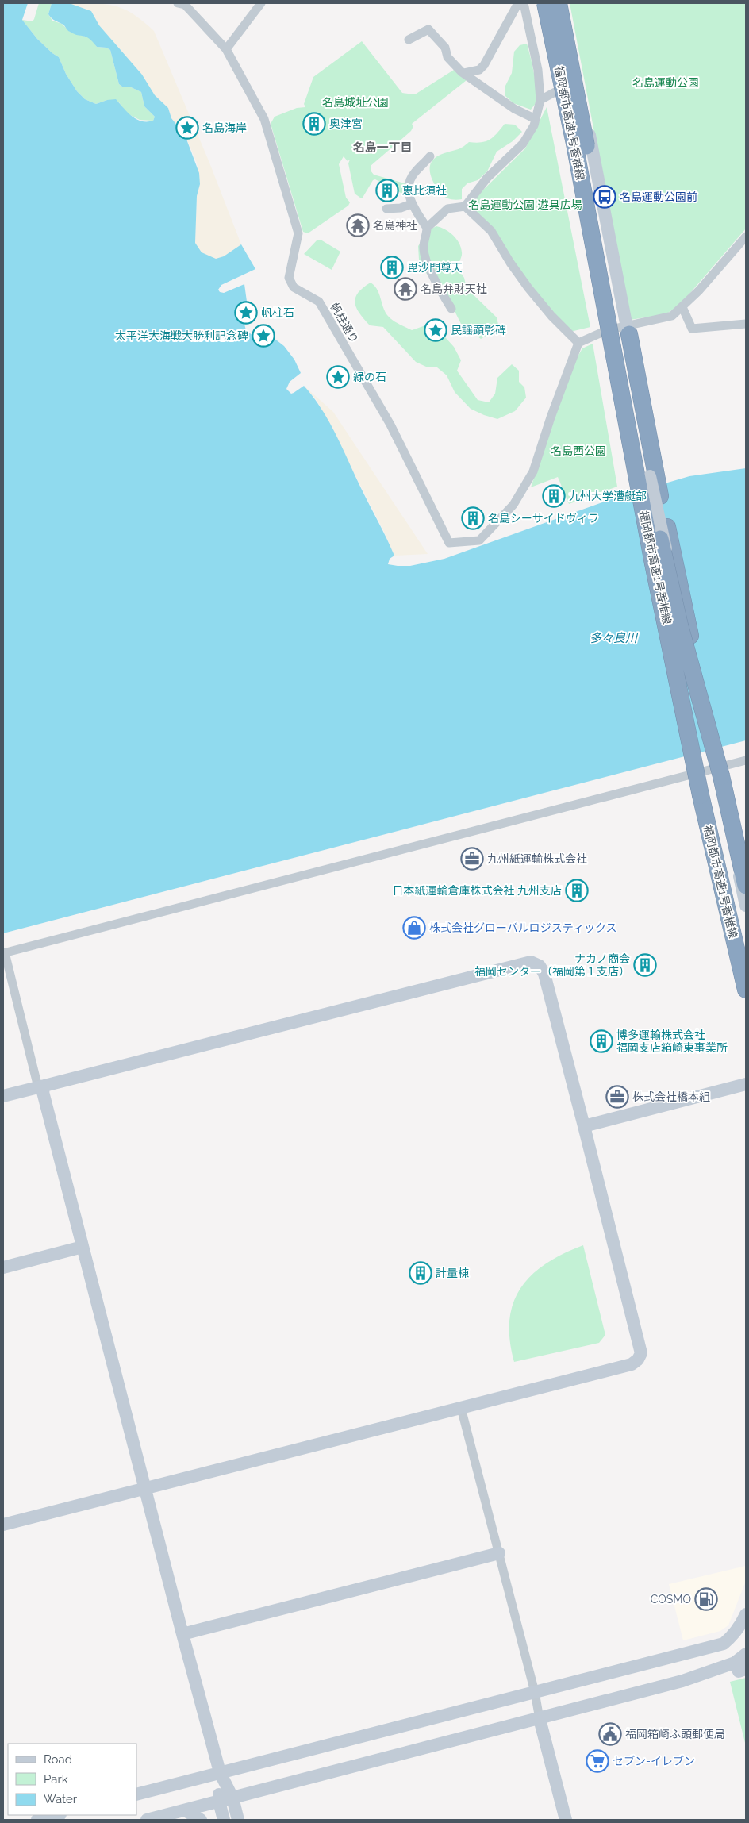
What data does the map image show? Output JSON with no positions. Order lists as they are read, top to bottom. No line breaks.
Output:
{"streets":{"highway":["福岡都市高速1号香椎線"],"street":["帆柱通り"]},"districts":["名島一丁目"],"water":["多々良川"],"parks":["名島運動公園","名島城址公園","名島運動公園 遊具広場","名島西公園"],"places":{"building":["奥津宮","恵比須社","毘沙門尊天","九州大学漕艇部","名島シーサイドヴィラ","日本紙運輸倉庫株式会社 九州支店","ナカノ商会 福岡センター（福岡第１支店）","博多運輸株式会社 福岡支店箱崎東事業所","計量棟"],"place":["名島海岸","帆柱石","民謡顕彰碑","太平洋大海戦大勝利記念碑","緑の石"],"bus stop":["名島運動公園前"],"temple":["名島神社","名島弁財天社"],"office":["九州紙運輸株式会社","株式会社橋本組"],"shop":["株式会社グローバルロジスティックス"],"fuel station":["COSMO"],"public building":["福岡箱崎ふ頭郵便局"],"supermarket":["セブン-イレブン"]},"legend":["Road","Park","Water"]}
